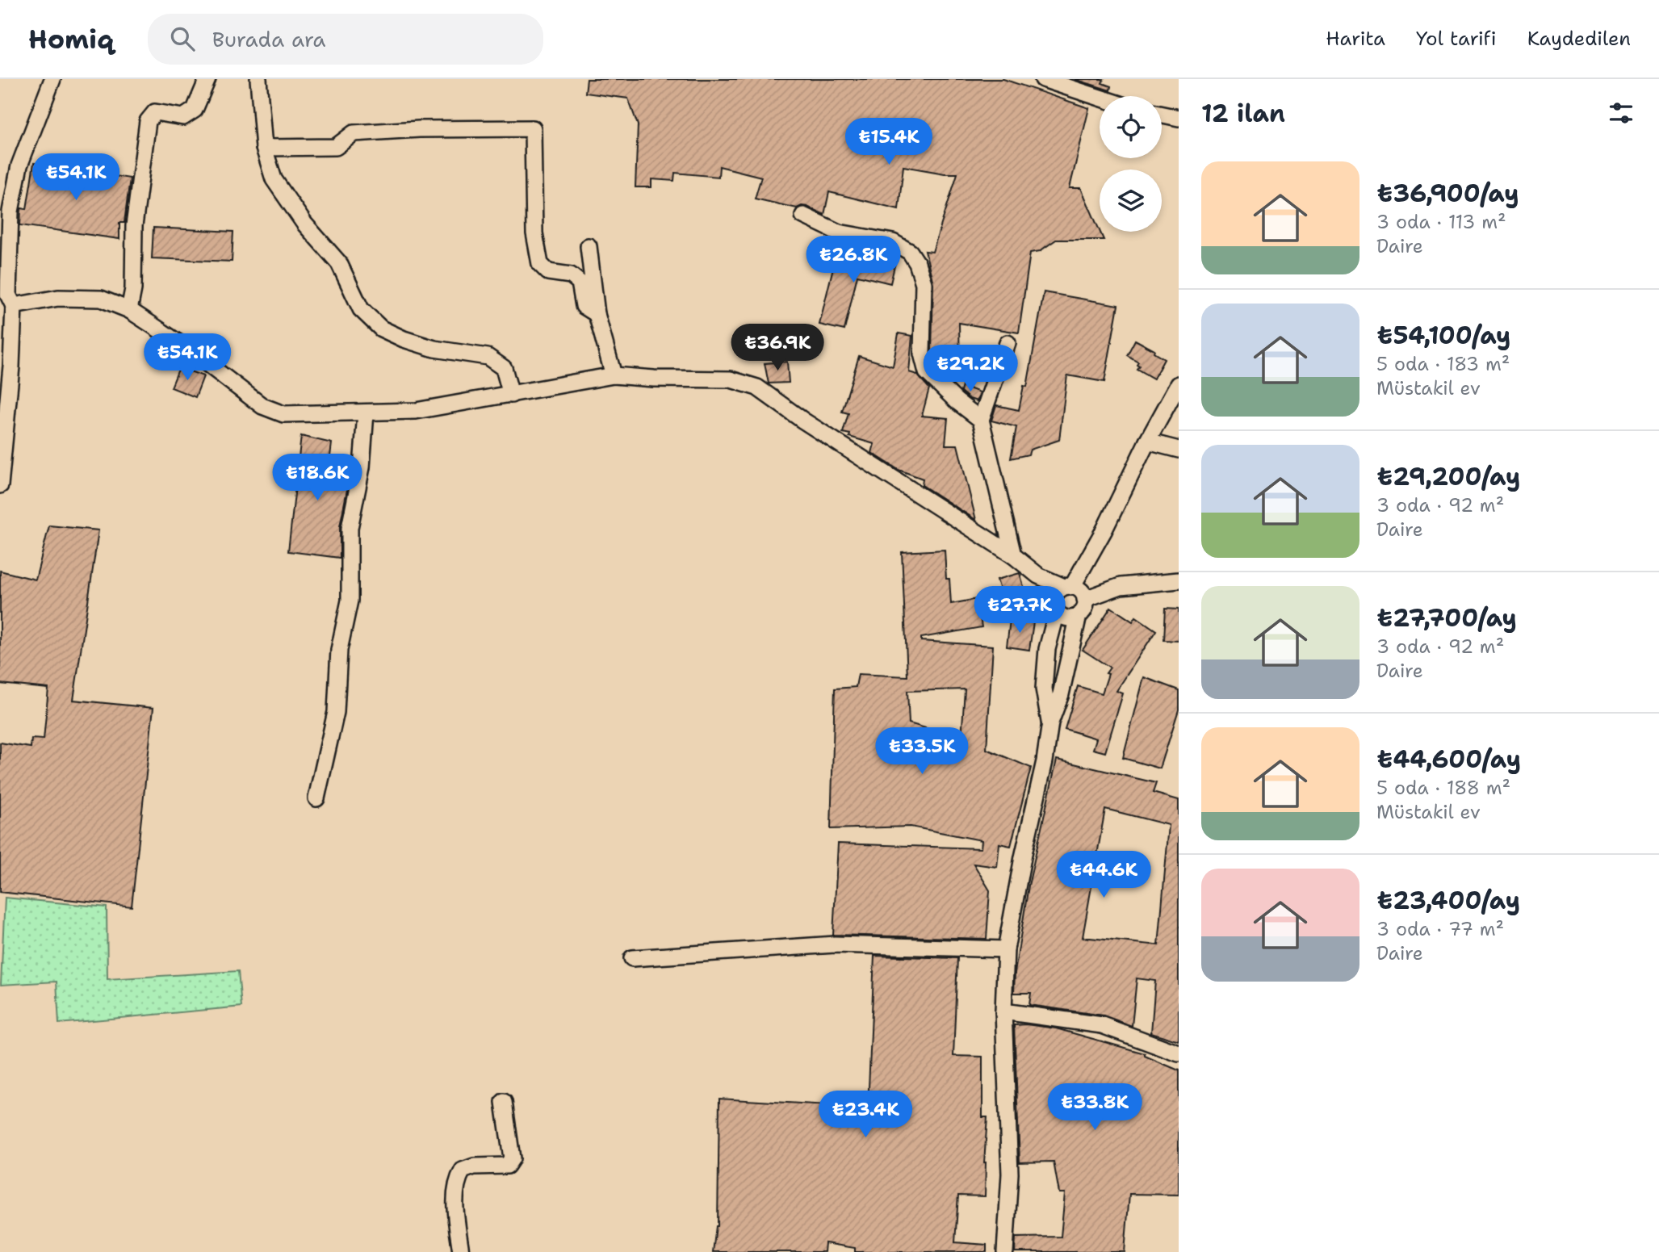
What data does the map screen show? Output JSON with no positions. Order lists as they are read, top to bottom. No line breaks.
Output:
{"page":{"header":"Homiq","search":"Burada ara","nav":["Harita","Yol tarifi","Kaydedilen"],"heading":"12 ilan","price":["₺15.4K","₺54.1K","₺26.8K","₺36.9K","₺54.1K","₺29.2K","₺18.6K","₺27.7K","₺33.5K","₺44.6K","₺33.8K","₺23.4K"],"list":[{"name":"₺36,900/ay","note":"3 oda · 113 m² · Daire"},{"name":"₺54,100/ay","note":"5 oda · 183 m² · Müstakil ev"},{"name":"₺29,200/ay","note":"3 oda · 92 m² · Daire"},{"name":"₺27,700/ay","note":"3 oda · 92 m² · Daire"},{"name":"₺44,600/ay","note":"5 oda · 188 m² · Müstakil ev"},{"name":"₺23,400/ay","note":"3 oda · 77 m² · Daire"}]}}
